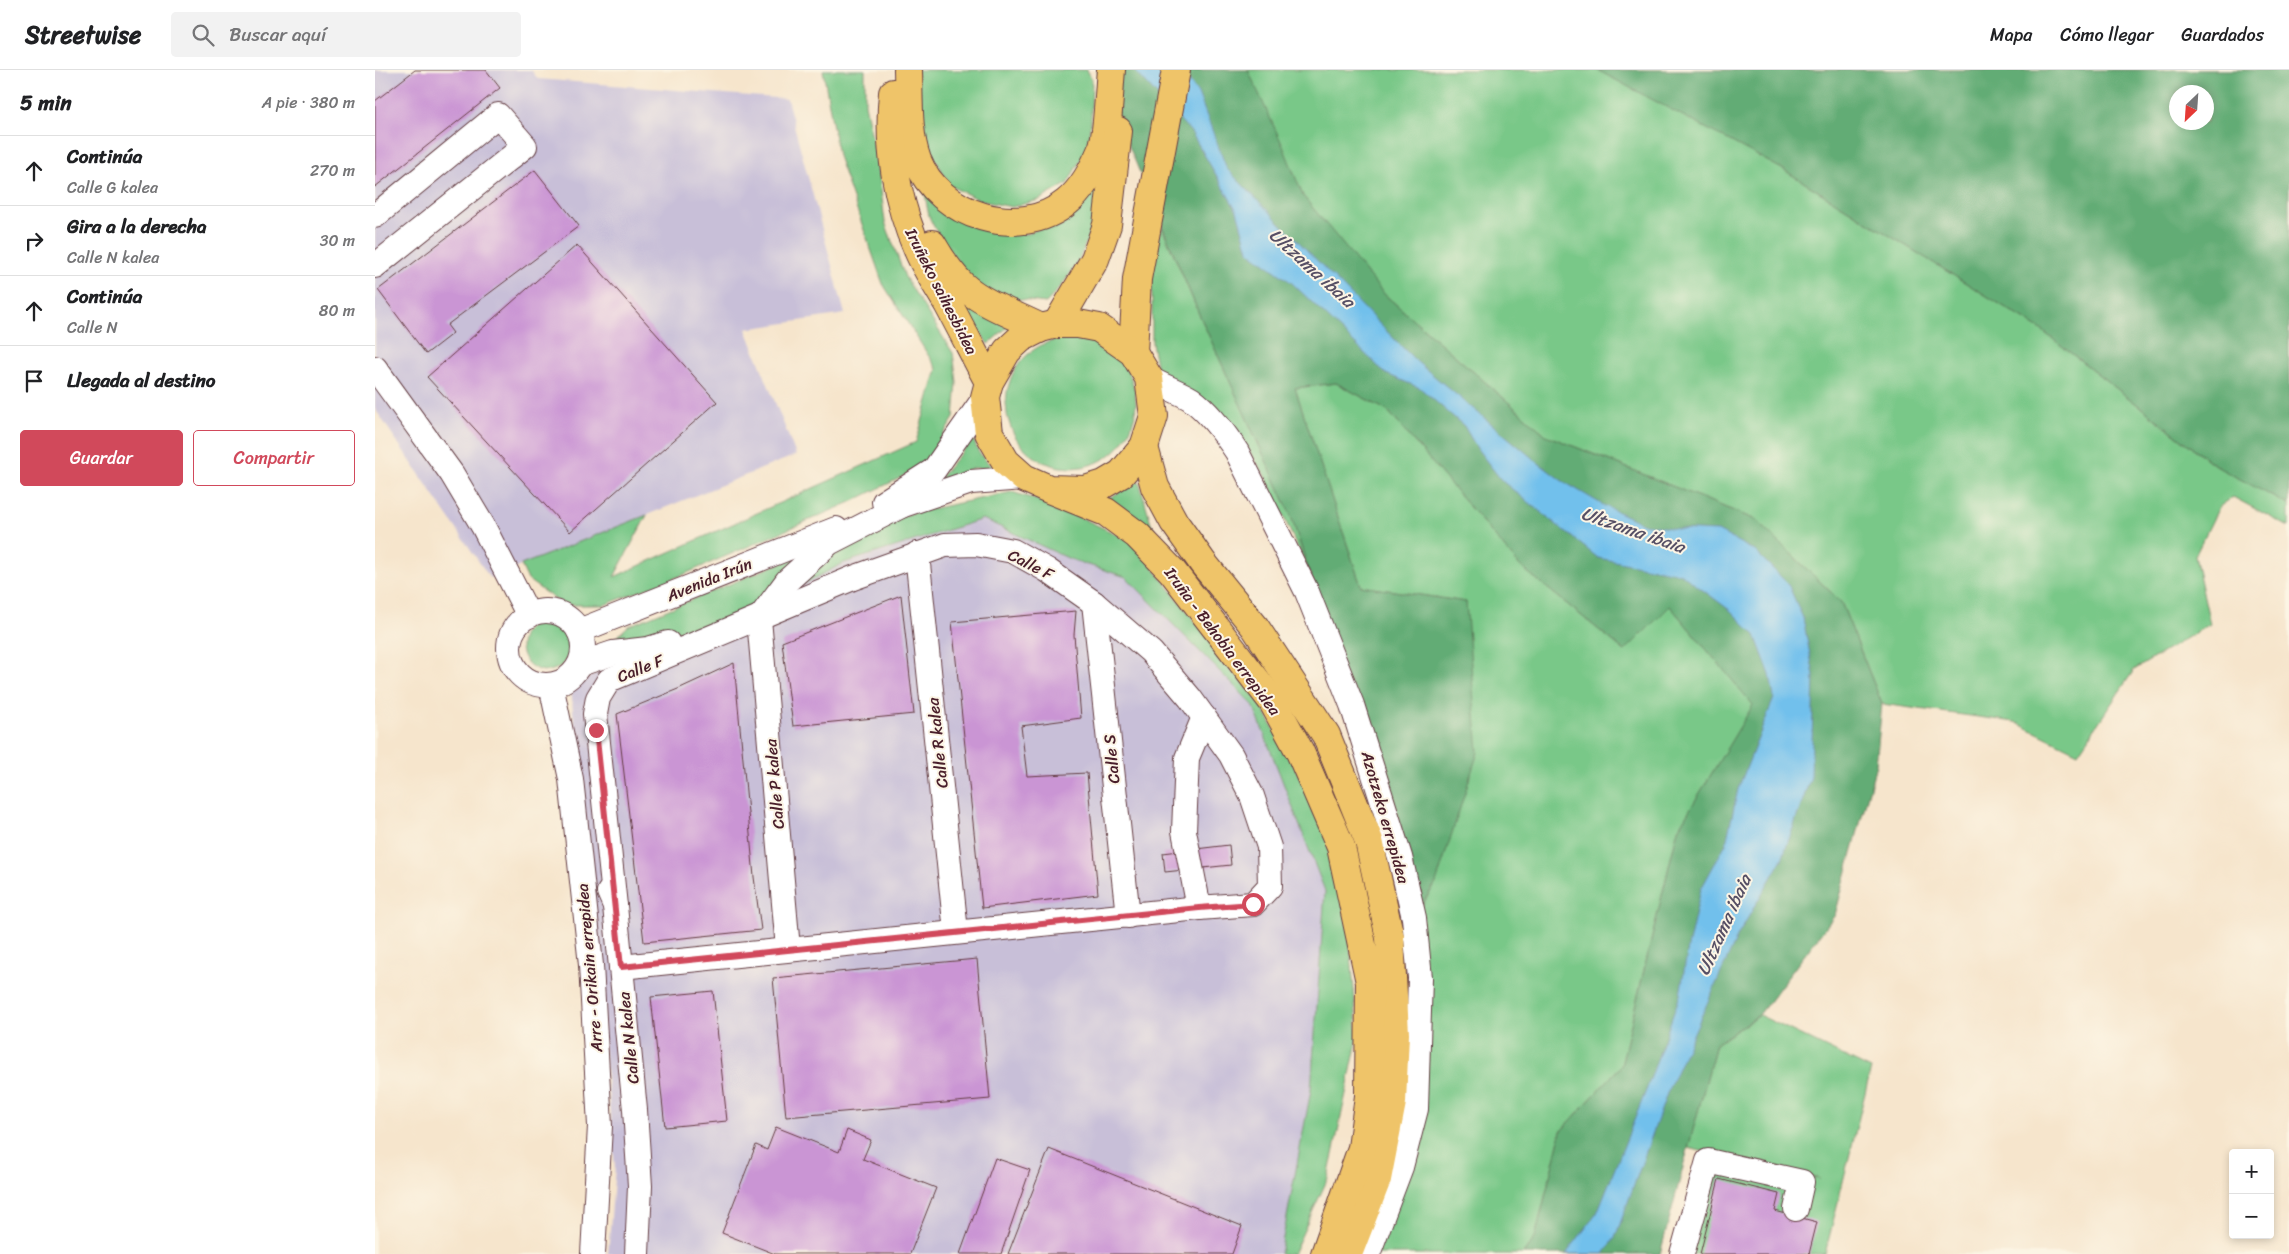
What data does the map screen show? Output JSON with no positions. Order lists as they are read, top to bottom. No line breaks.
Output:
{"streets":{"highway":["Iruñeko saihesbidea","Iruña - Behobia errepidea"],"street":["Calle F","Avenida Irún","Calle R kalea","Calle S","Calle P kalea","Azotzeko errepidea","Arre - Orikain errepidea","Calle N kalea"]},"crossings":[["Iruñeko saihesbidea","Avenida Irún"],["Iruñeko saihesbidea","Iruña - Behobia errepidea"],["Iruñeko saihesbidea","Azotzeko errepidea"],["Calle F","Avenida Irún"],["Calle F","Calle R kalea"],["Calle F","Calle S"],["Calle F","Calle P kalea"],["Calle F","Calle N kalea"],["Avenida Irún","Iruña - Behobia errepidea"],["Avenida Irún","Calle P kalea"],["Avenida Irún","Azotzeko errepidea"],["Avenida Irún","Arre - Orikain errepidea"],["Iruña - Behobia errepidea","Azotzeko errepidea"],["Arre - Orikain errepidea","Calle N kalea"]],"water":["Ultzama ibaia"],"north":"bottom left","page":{"header":"Streetwise","search":"Buscar aquí","nav":["Mapa","Cómo llegar","Guardados"],"heading":["5 min","A pie · 380 m"],"list":[["Continúa","Calle G kalea","270 m"],["Gira a la derecha","Calle N kalea","30 m"],["Continúa","Calle N","80 m"],"Llegada al destino"],"buttons":["Guardar","Compartir"],"map_buttons":["+","−"]}}
